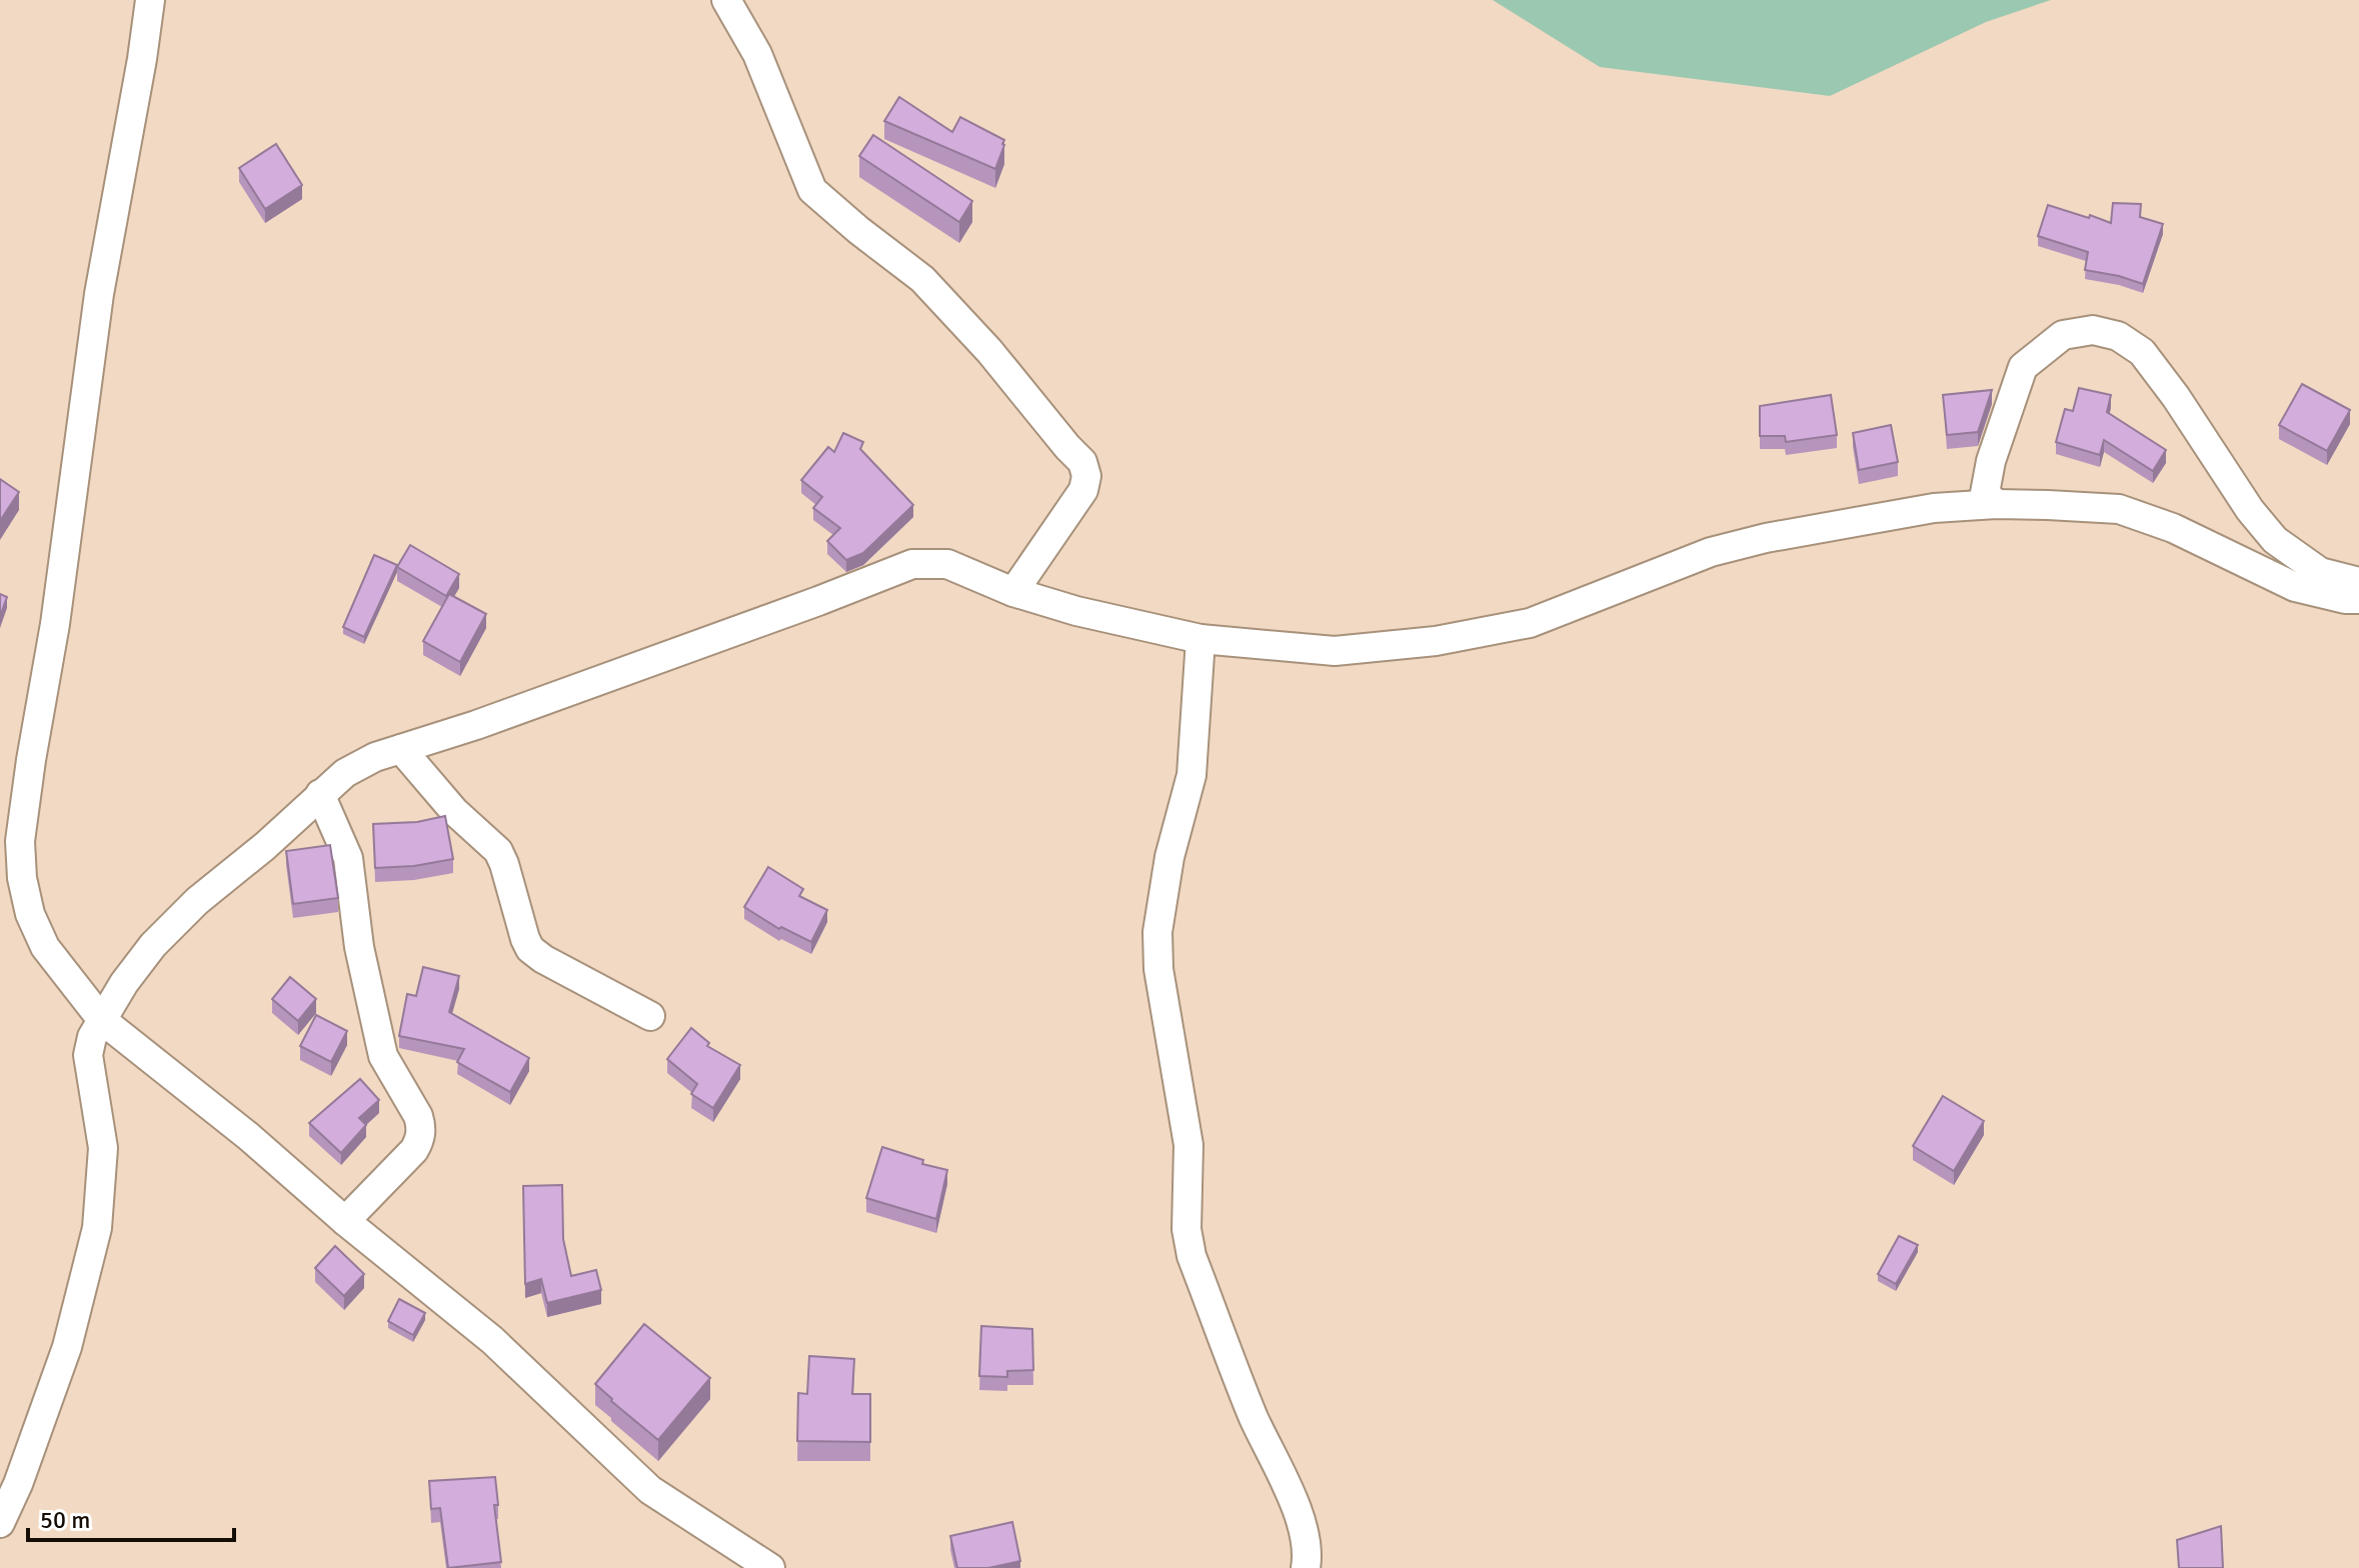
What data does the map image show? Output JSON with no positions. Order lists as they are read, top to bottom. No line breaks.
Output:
{"scale_bar":"50 m"}
